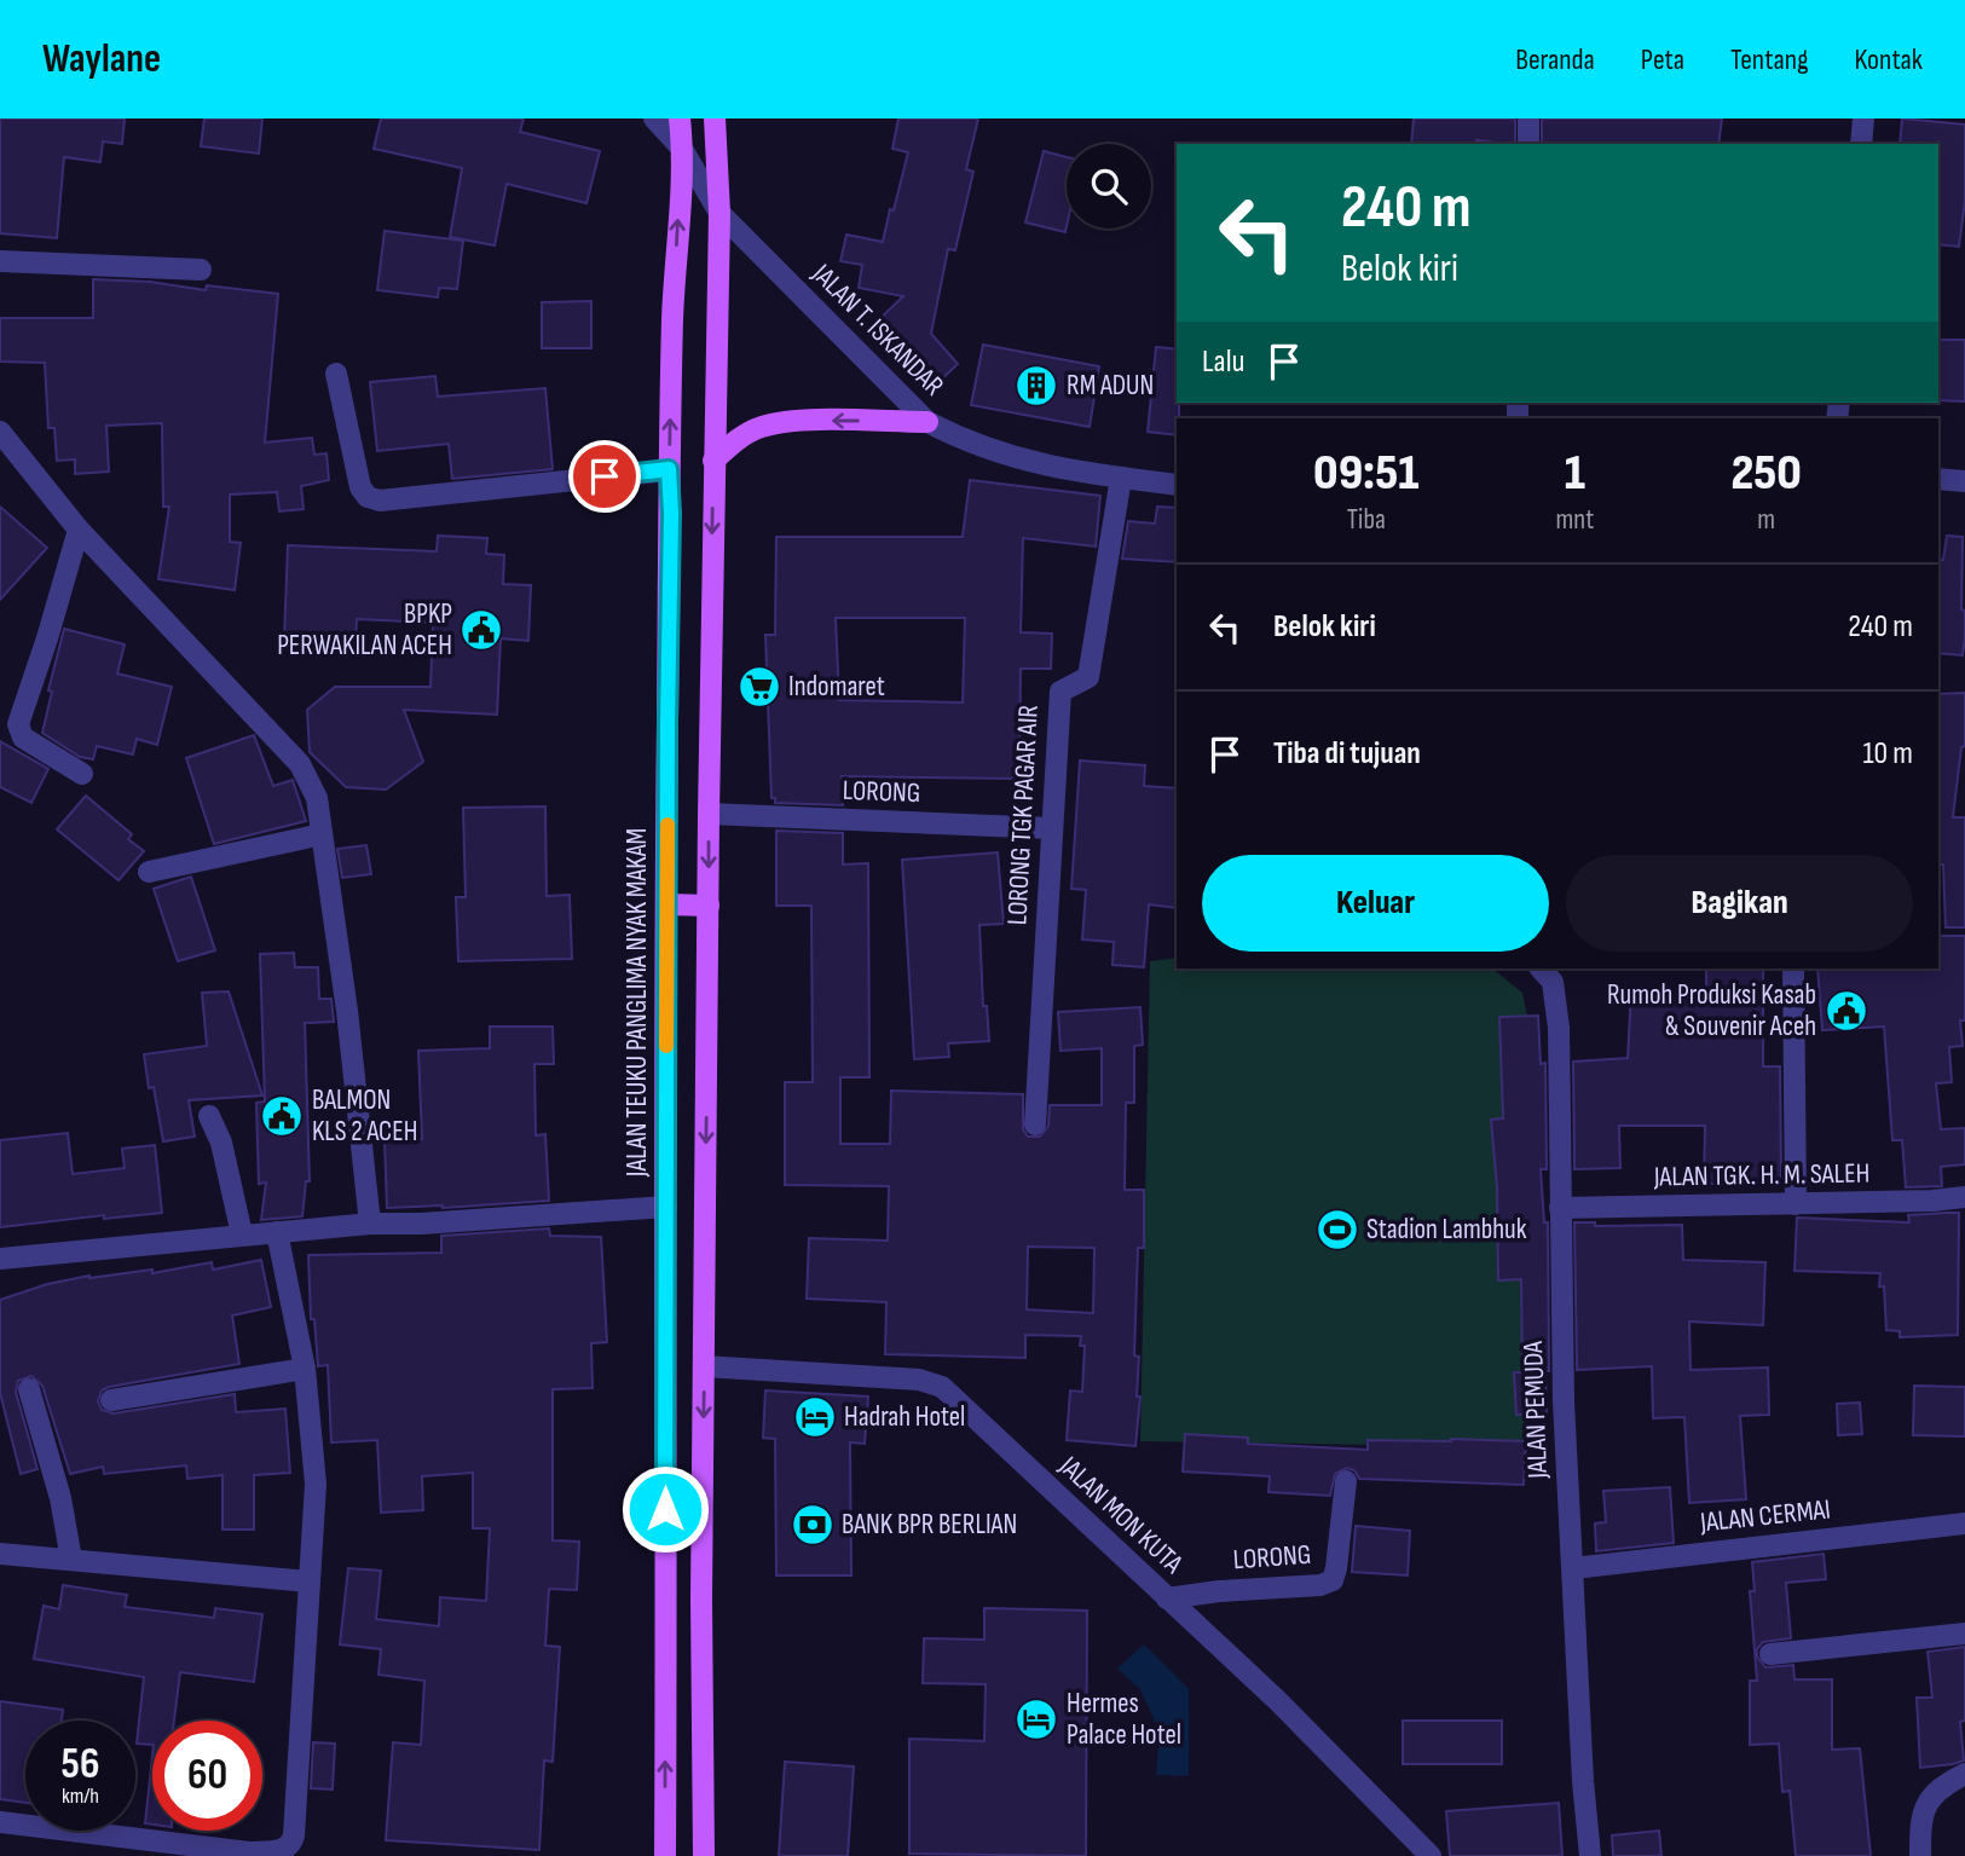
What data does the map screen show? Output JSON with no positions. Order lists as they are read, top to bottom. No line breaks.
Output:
{"streets":{"main road":["JALAN TEUKU PANGLIMA NYAK MAKAM"],"street":["JALAN T. ISKANDAR","LORONG","LORONG TGK PAGAR AIR","JALAN TGK. H. M. SALEH","JALAN PEMUDA","JALAN MON KUTA","JALAN CERMAI"]},"crossings":[["JALAN T. ISKANDAR","LORONG TGK PAGAR AIR"],["JALAN T. ISKANDAR","JALAN TEUKU PANGLIMA NYAK MAKAM"],["LORONG","LORONG TGK PAGAR AIR"],["LORONG","JALAN MON KUTA"],["JALAN TGK. H. M. SALEH","JALAN PEMUDA"],["JALAN PEMUDA","JALAN CERMAI"]],"places":{"building":["RM ADUN"],"public building":["BPKP PERWAKILAN ACEH","Rumoh Produksi Kasab & Souvenir Aceh","BALMON KLS 2 ACEH"],"supermarket":["Indomaret"],"sports":["Stadion Lambhuk"],"hotel":["Hadrah Hotel","Hermes Palace Hotel"],"bank":["BANK BPR BERLIAN"]},"page":{"header":"Waylane","nav":["Beranda","Peta","Tentang","Kontak"],"turn":["240 m","Belok kiri"],"then":"Lalu","eta":["09:51","Tiba","1","mnt","250","m"],"list":[{"name":"Belok kiri","value":"240 m"},{"name":"Tiba di tujuan","value":"10 m"}],"buttons":["Keluar","Bagikan"],"speed":"56 km/h","limit":"60"}}
